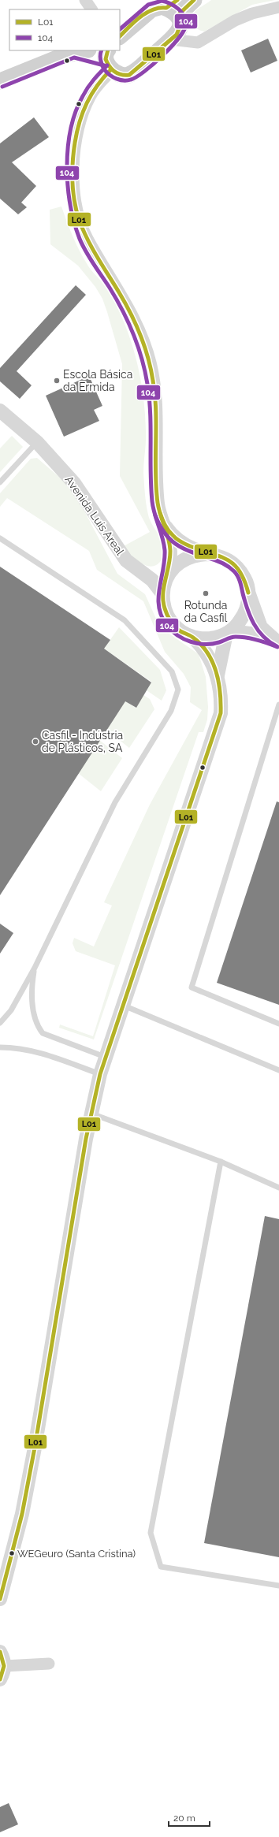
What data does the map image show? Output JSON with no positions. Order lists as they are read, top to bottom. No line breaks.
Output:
{"streets":{"street":["Avenida Luís Areal"]},"places":["Escola Básica da Ermida","Rotunda da Casfil","Casfil - Indústria de Plásticos, SA","WEGeuro (Santa Cristina)"],"lines":["transit line L01","transit line 104"],"legend":["L01","104"],"scale_bar":"20 m"}
